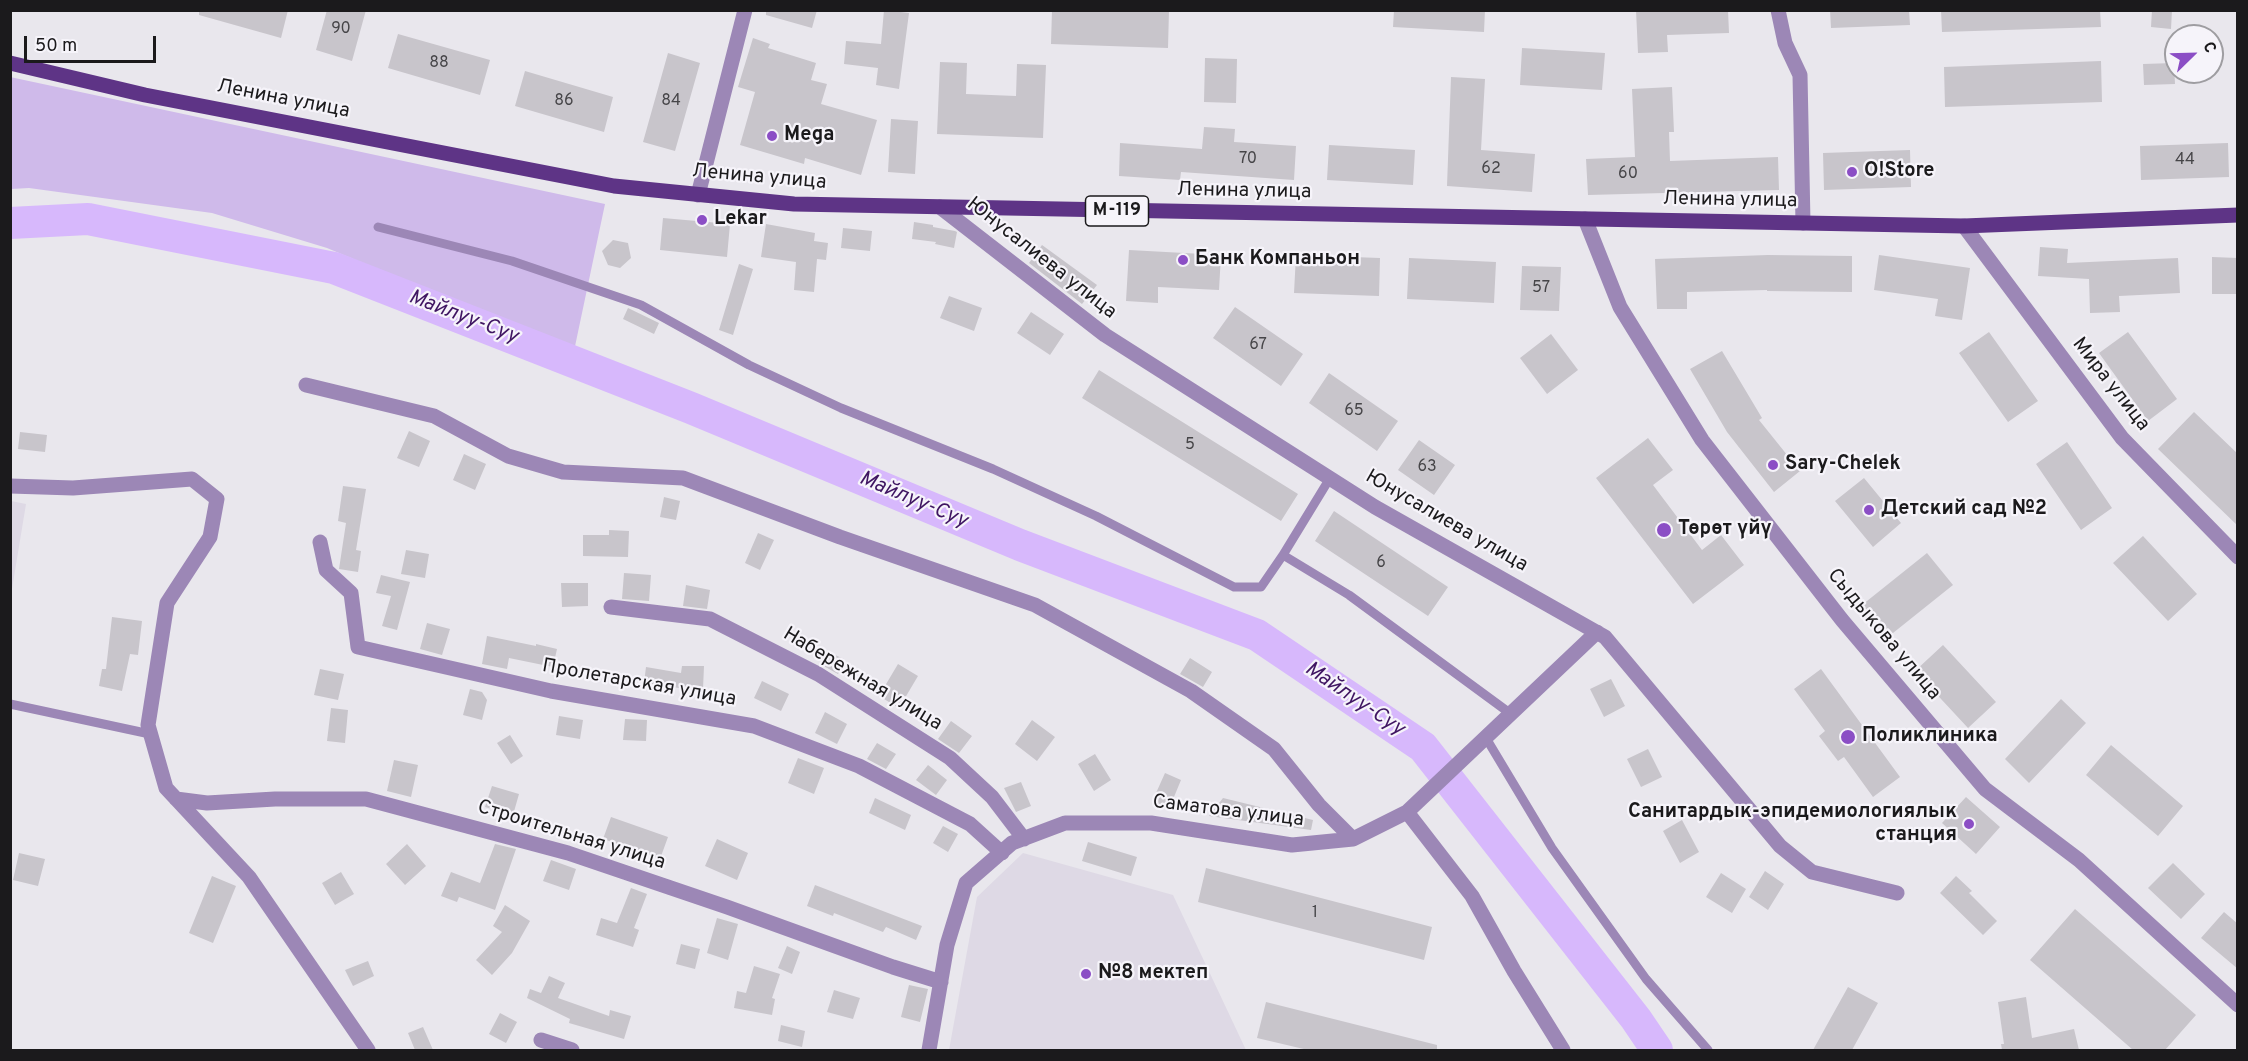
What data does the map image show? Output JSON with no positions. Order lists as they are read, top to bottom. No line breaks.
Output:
{"streets":{"main road":["Ленина улица","М-119"],"street":["Юнусалиева улица","Мира улица","Сыдыкова улица","Набережная улица","Пролетарская улица","Саматова улица","Строительная улица"]},"crossings":[["Ленина улица","Юнусалиева улица"],["Ленина улица","Мира улица"],["Ленина улица","Сыдыкова улица"],["Юнусалиева улица","Саматова улица"],["Набережная улица","Саматова улица"],["Пролетарская улица","Саматова улица"],["Саматова улица","Строительная улица"]],"water":["Майлуу-Суу"],"places":["Mega","O!Store","Lekar","Банк Компаньон","Sary-Chelek","Детский сад №2","Төрөт үйү","Поликлиника","Санитардык-эпидемиологиялык станция","№8 мектеп"],"house_numbers":["90","88","86","84","70","44","62","60","57","67","65","5","63","6","1"],"scale_bar":"50 m","north":"top right"}
